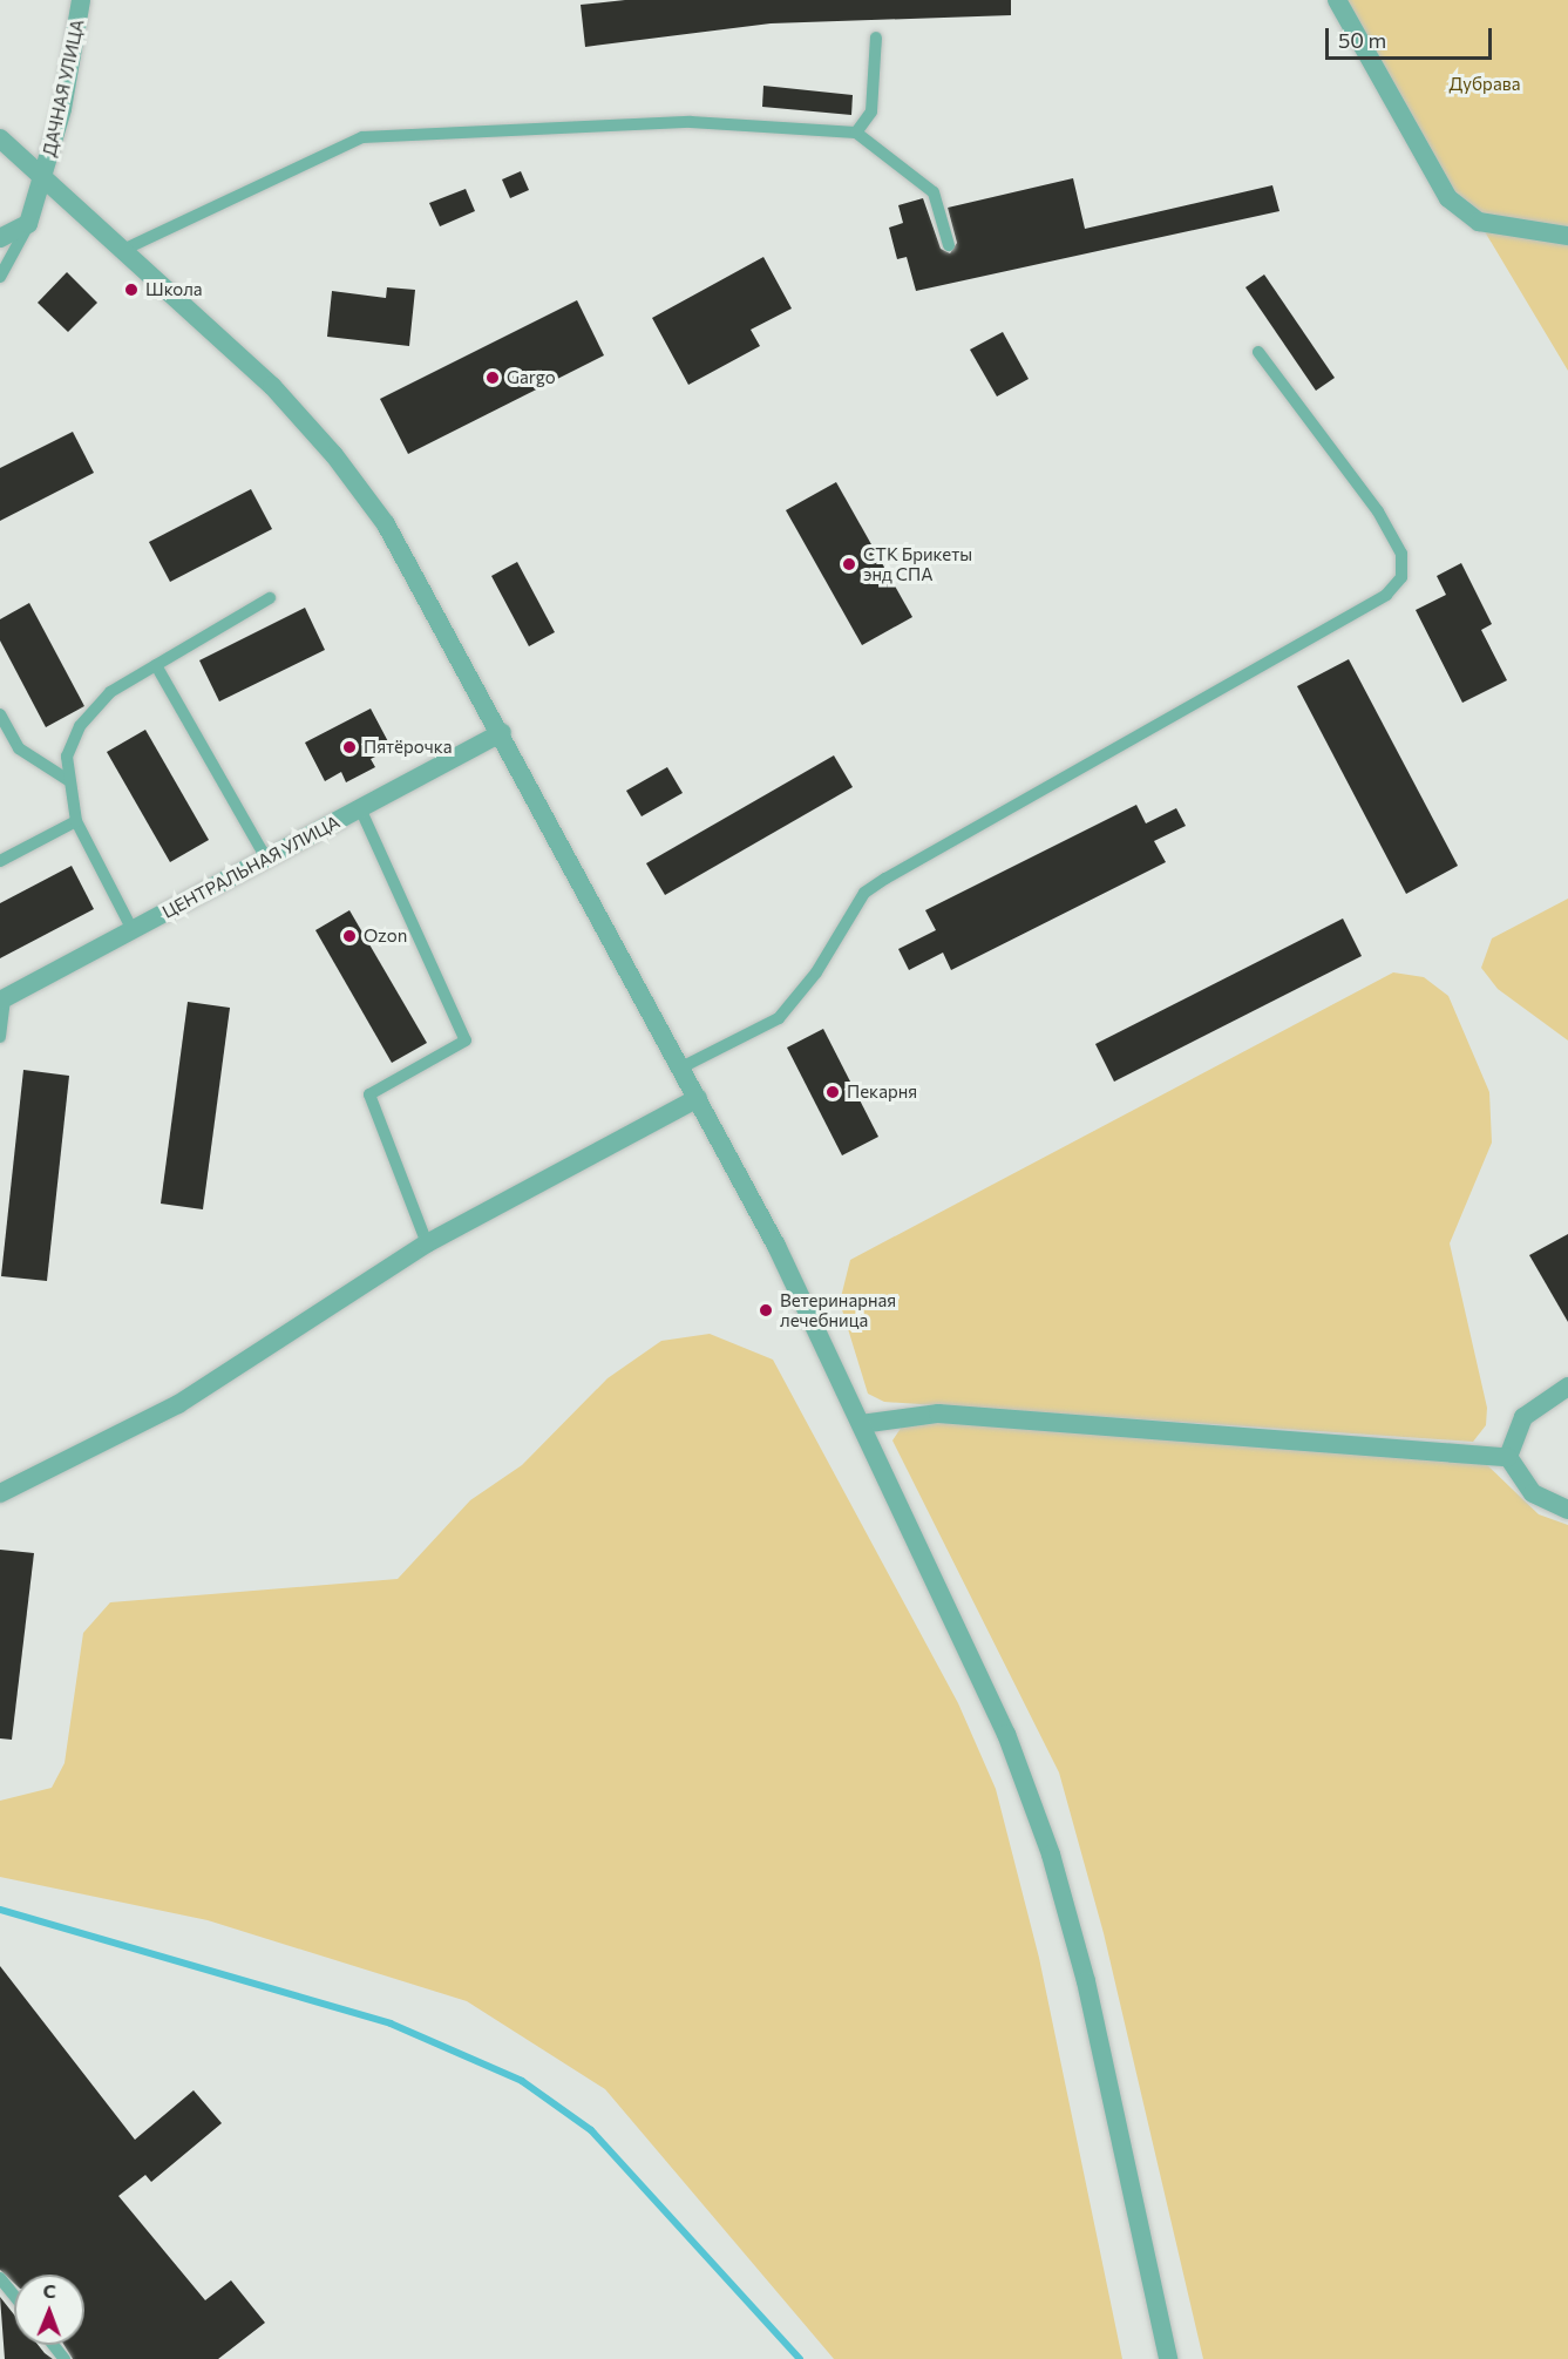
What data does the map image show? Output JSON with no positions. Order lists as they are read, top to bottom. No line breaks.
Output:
{"streets":{"street":["ДАЧНАЯ УЛИЦА","ЦЕНТРАЛЬНАЯ УЛИЦА"]},"parks":["Дубрава"],"places":["Школа","Gargo","СТК Брикеты энд СПА","Пятёрочка","Ozon","Пекарня","Ветеринарная лечебница"],"scale_bar":"50 m","north":"top"}
